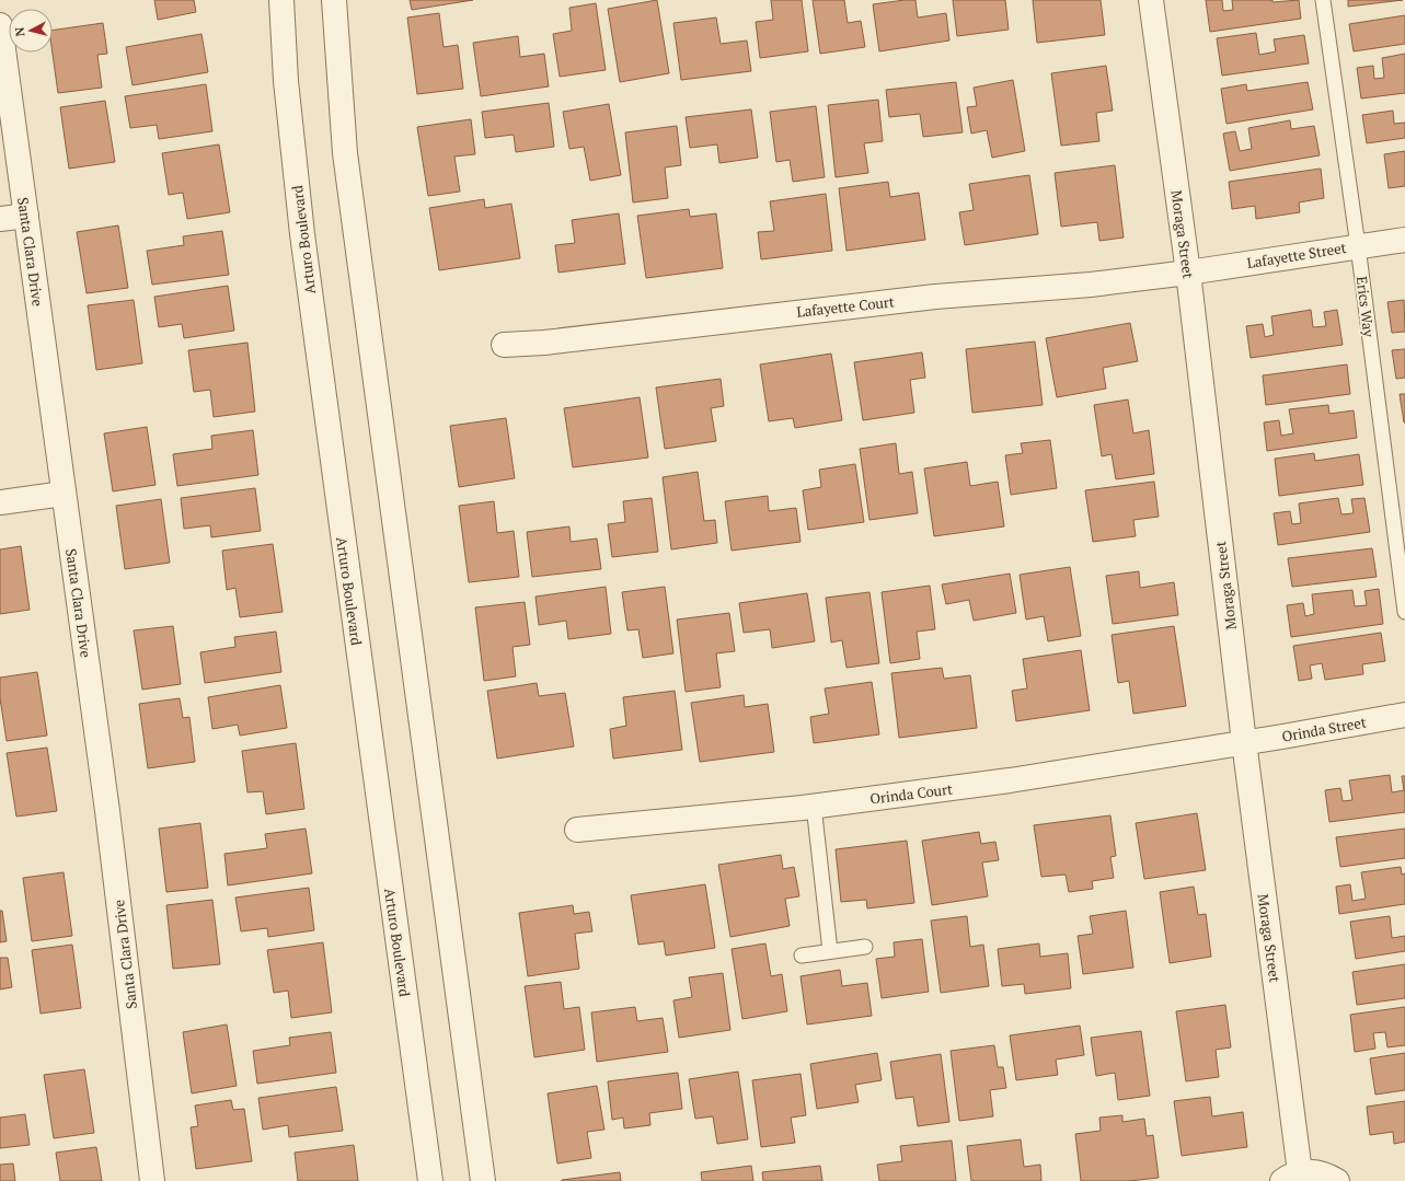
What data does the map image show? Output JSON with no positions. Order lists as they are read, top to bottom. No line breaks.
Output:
{"streets":{"street":["Moraga Street","Arturo Boulevard","Santa Clara Drive","Lafayette Street","Lafayette Court","Orinda Street","Orinda Court"],"lane":["Erics Way"]},"crossings":[["Moraga Street","Lafayette Street"],["Moraga Street","Lafayette Court"],["Moraga Street","Orinda Street"],["Moraga Street","Orinda Court"],["Lafayette Street","Lafayette Court"],["Lafayette Street","Erics Way"],["Orinda Street","Orinda Court"]],"north":"left"}
